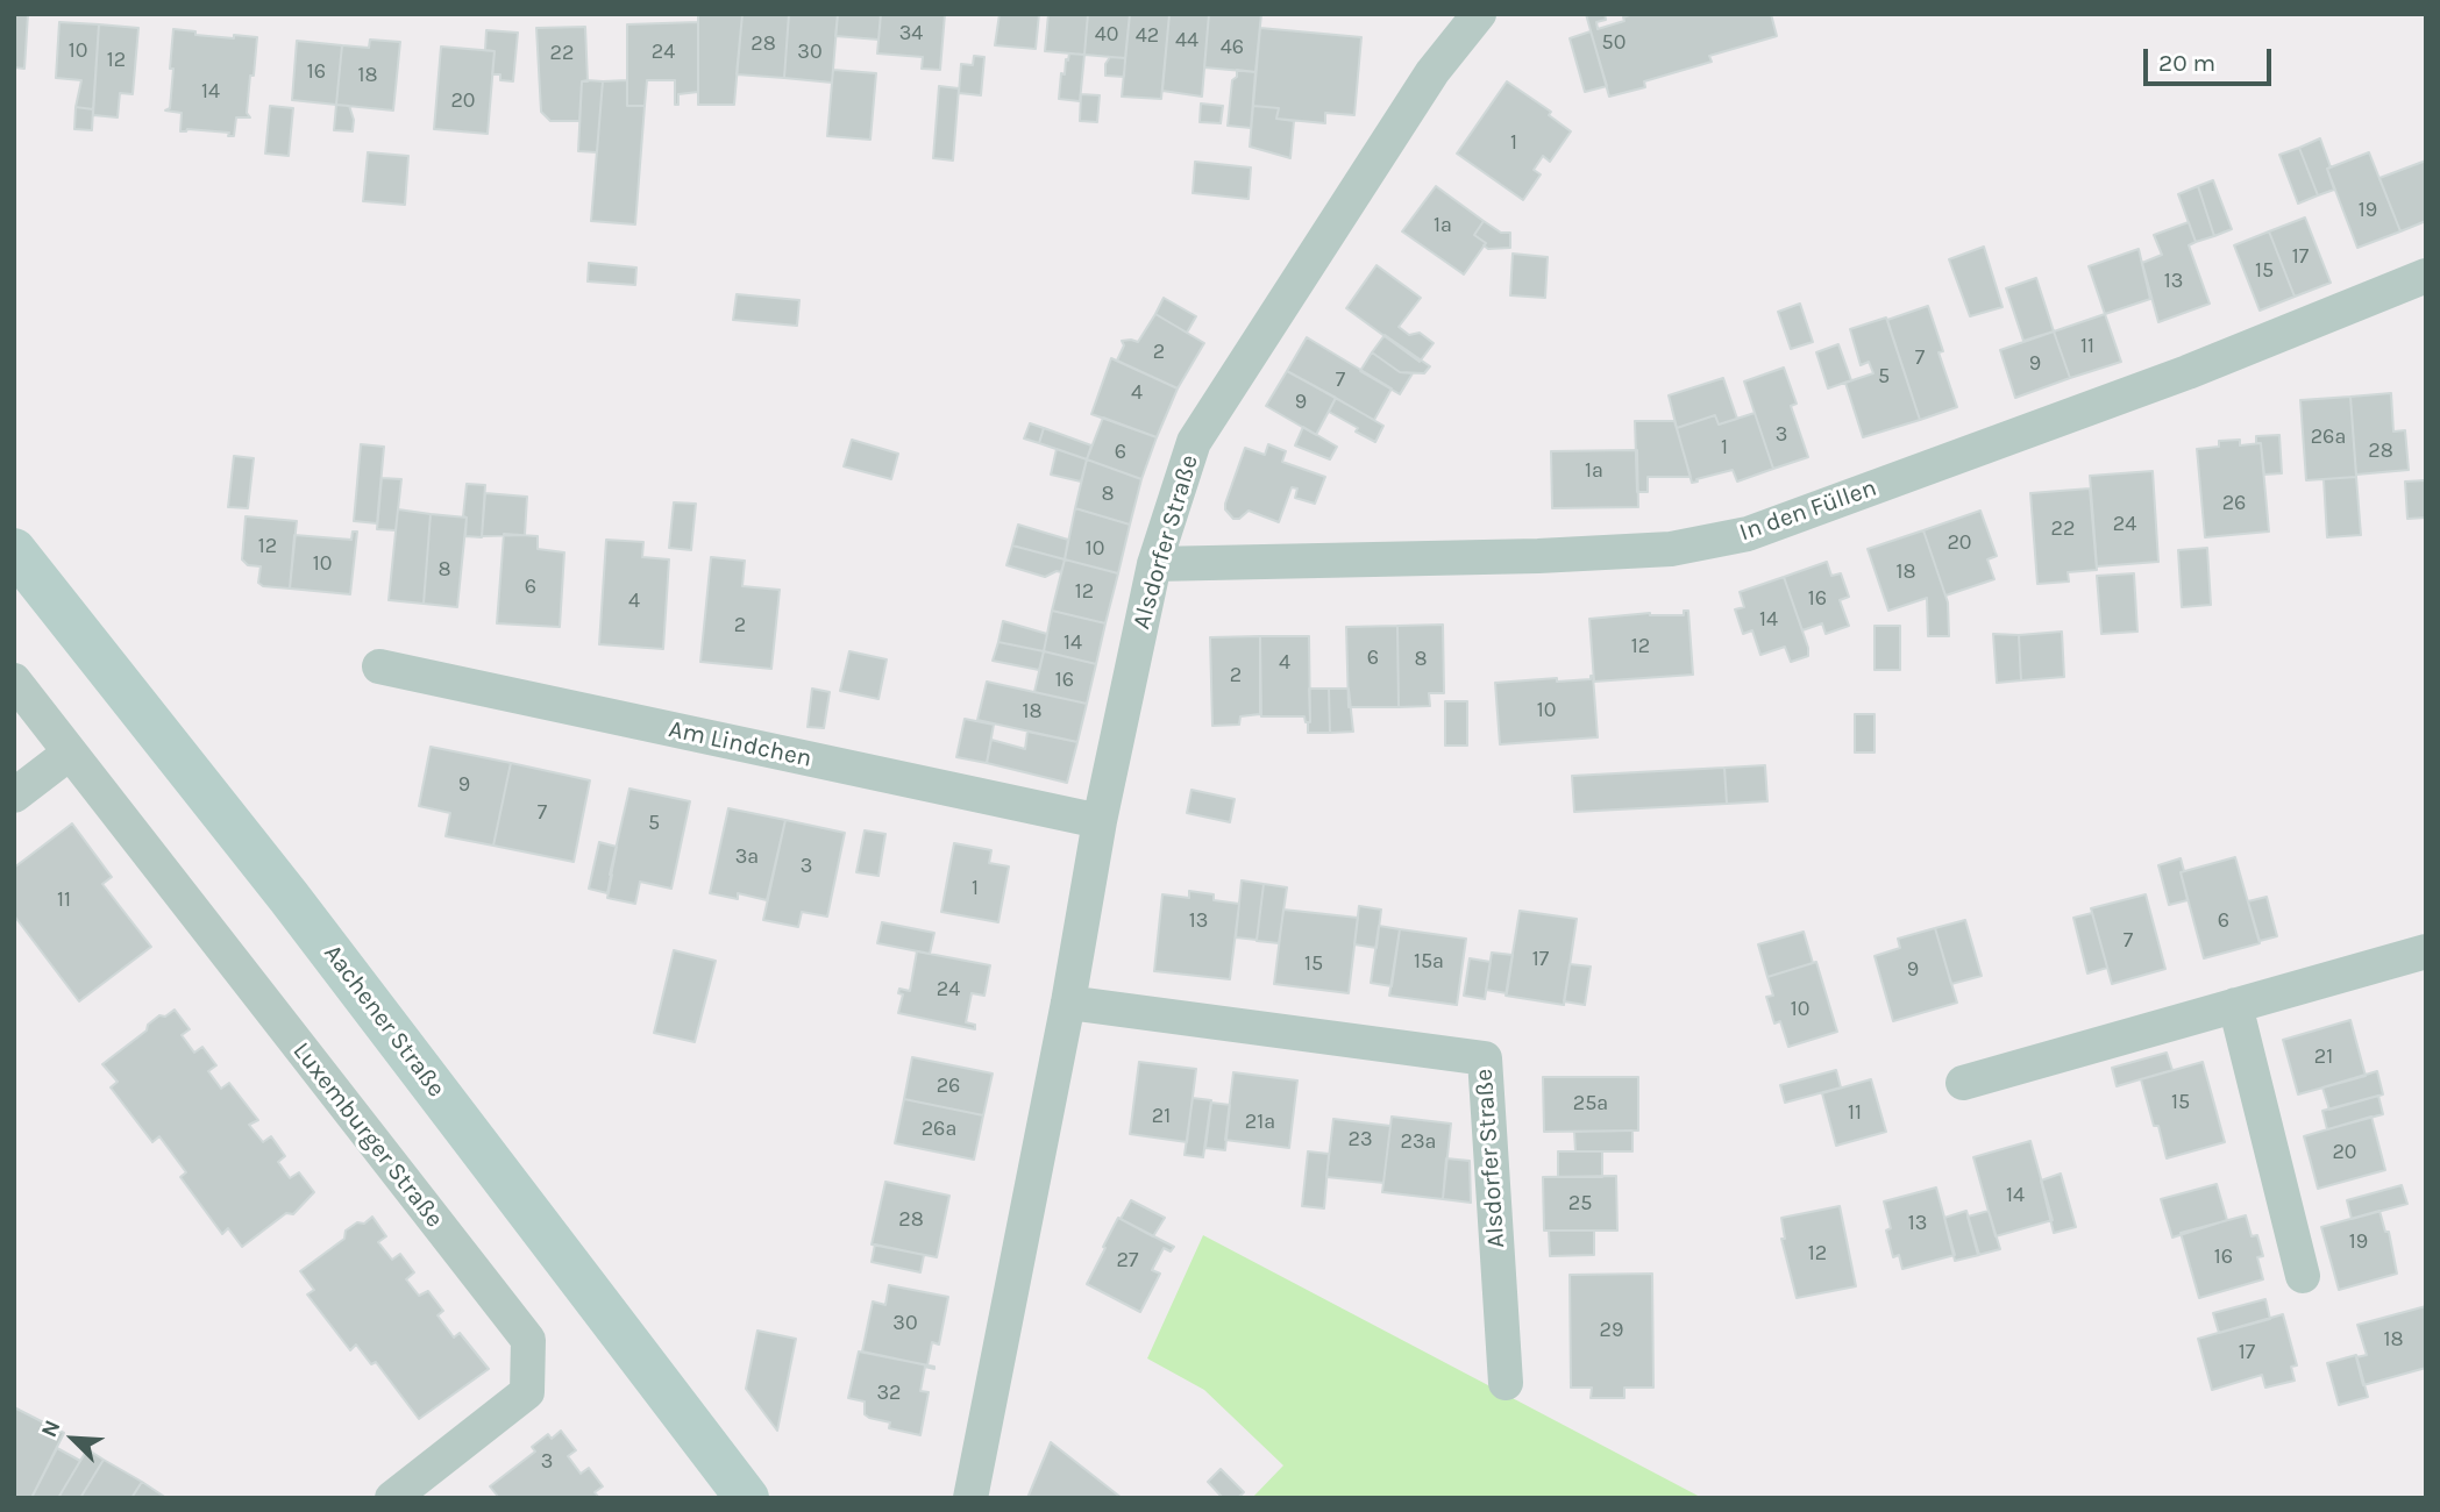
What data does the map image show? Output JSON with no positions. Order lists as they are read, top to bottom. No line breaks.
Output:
{"streets":{"main road":["Aachener Straße"],"street":["In den Füllen","Alsdorfer Straße","Am Lindchen","Luxemburger Straße"]},"crossings":[["In den Füllen","Alsdorfer Straße"],["Alsdorfer Straße","Am Lindchen"]],"house_numbers":["34","40","42","44","50","28","46","10","24","30","22","12","16","18","14","20","1","19","1a","17","15","13","11","2","7","9","5","7","4","9","3","26a","1","28","6","1a","8","26","24","22","20","12","10","10","8","18","6","12","16","4","14","2","14","12","6","8","4","2","16","10","18","9","7","5","3a","3","1","11","13","6","7","17","15a","15","9","24","10","21","26","15","25a","11","21","21a","26a","23","23a","20","14","25","28","13","19","12","16","27","30","29","18","17","32","3"],"scale_bar":"20 m","north":"top left"}
